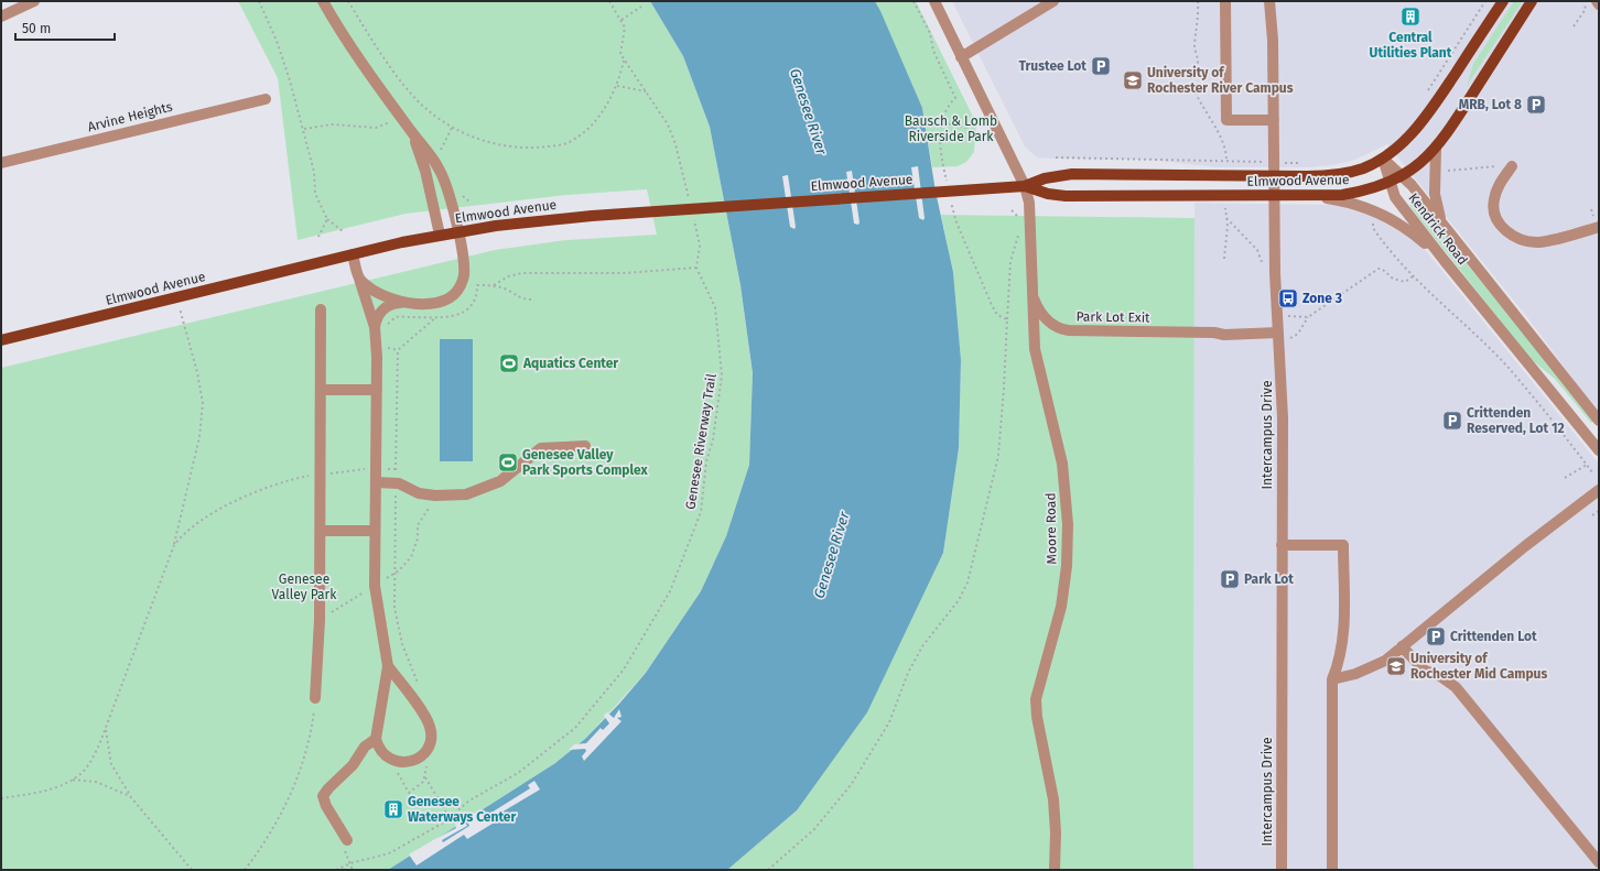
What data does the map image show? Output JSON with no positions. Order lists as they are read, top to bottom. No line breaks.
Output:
{"streets":{"main road":["Elmwood Avenue"],"street":["Arvine Heights","Kendrick Road","Park Lot Exit","Intercampus Drive","Moore Road"],"path":["Genesee Riverway Trail"]},"crossings":[["Elmwood Avenue","Kendrick Road"],["Elmwood Avenue","Moore Road"],["Park Lot Exit","Intercampus Drive"],["Park Lot Exit","Moore Road"]],"water":["Genesee River"],"parks":["Bausch & Lomb Riverside Park","Genesee Valley Park"],"places":{"building":["Central Utilities Plant","Genesee Waterways Center"],"parking":["Trustee Lot","MRB, Lot 8","Crittenden Reserved, Lot 12","Park Lot","Crittenden Lot"],"school or university":["University of Rochester River Campus","University of Rochester Mid Campus"],"bus stop":["Zone 3"],"sports":["Aquatics Center","Genesee Valley Park Sports Complex"]},"scale_bar":"50 m"}
